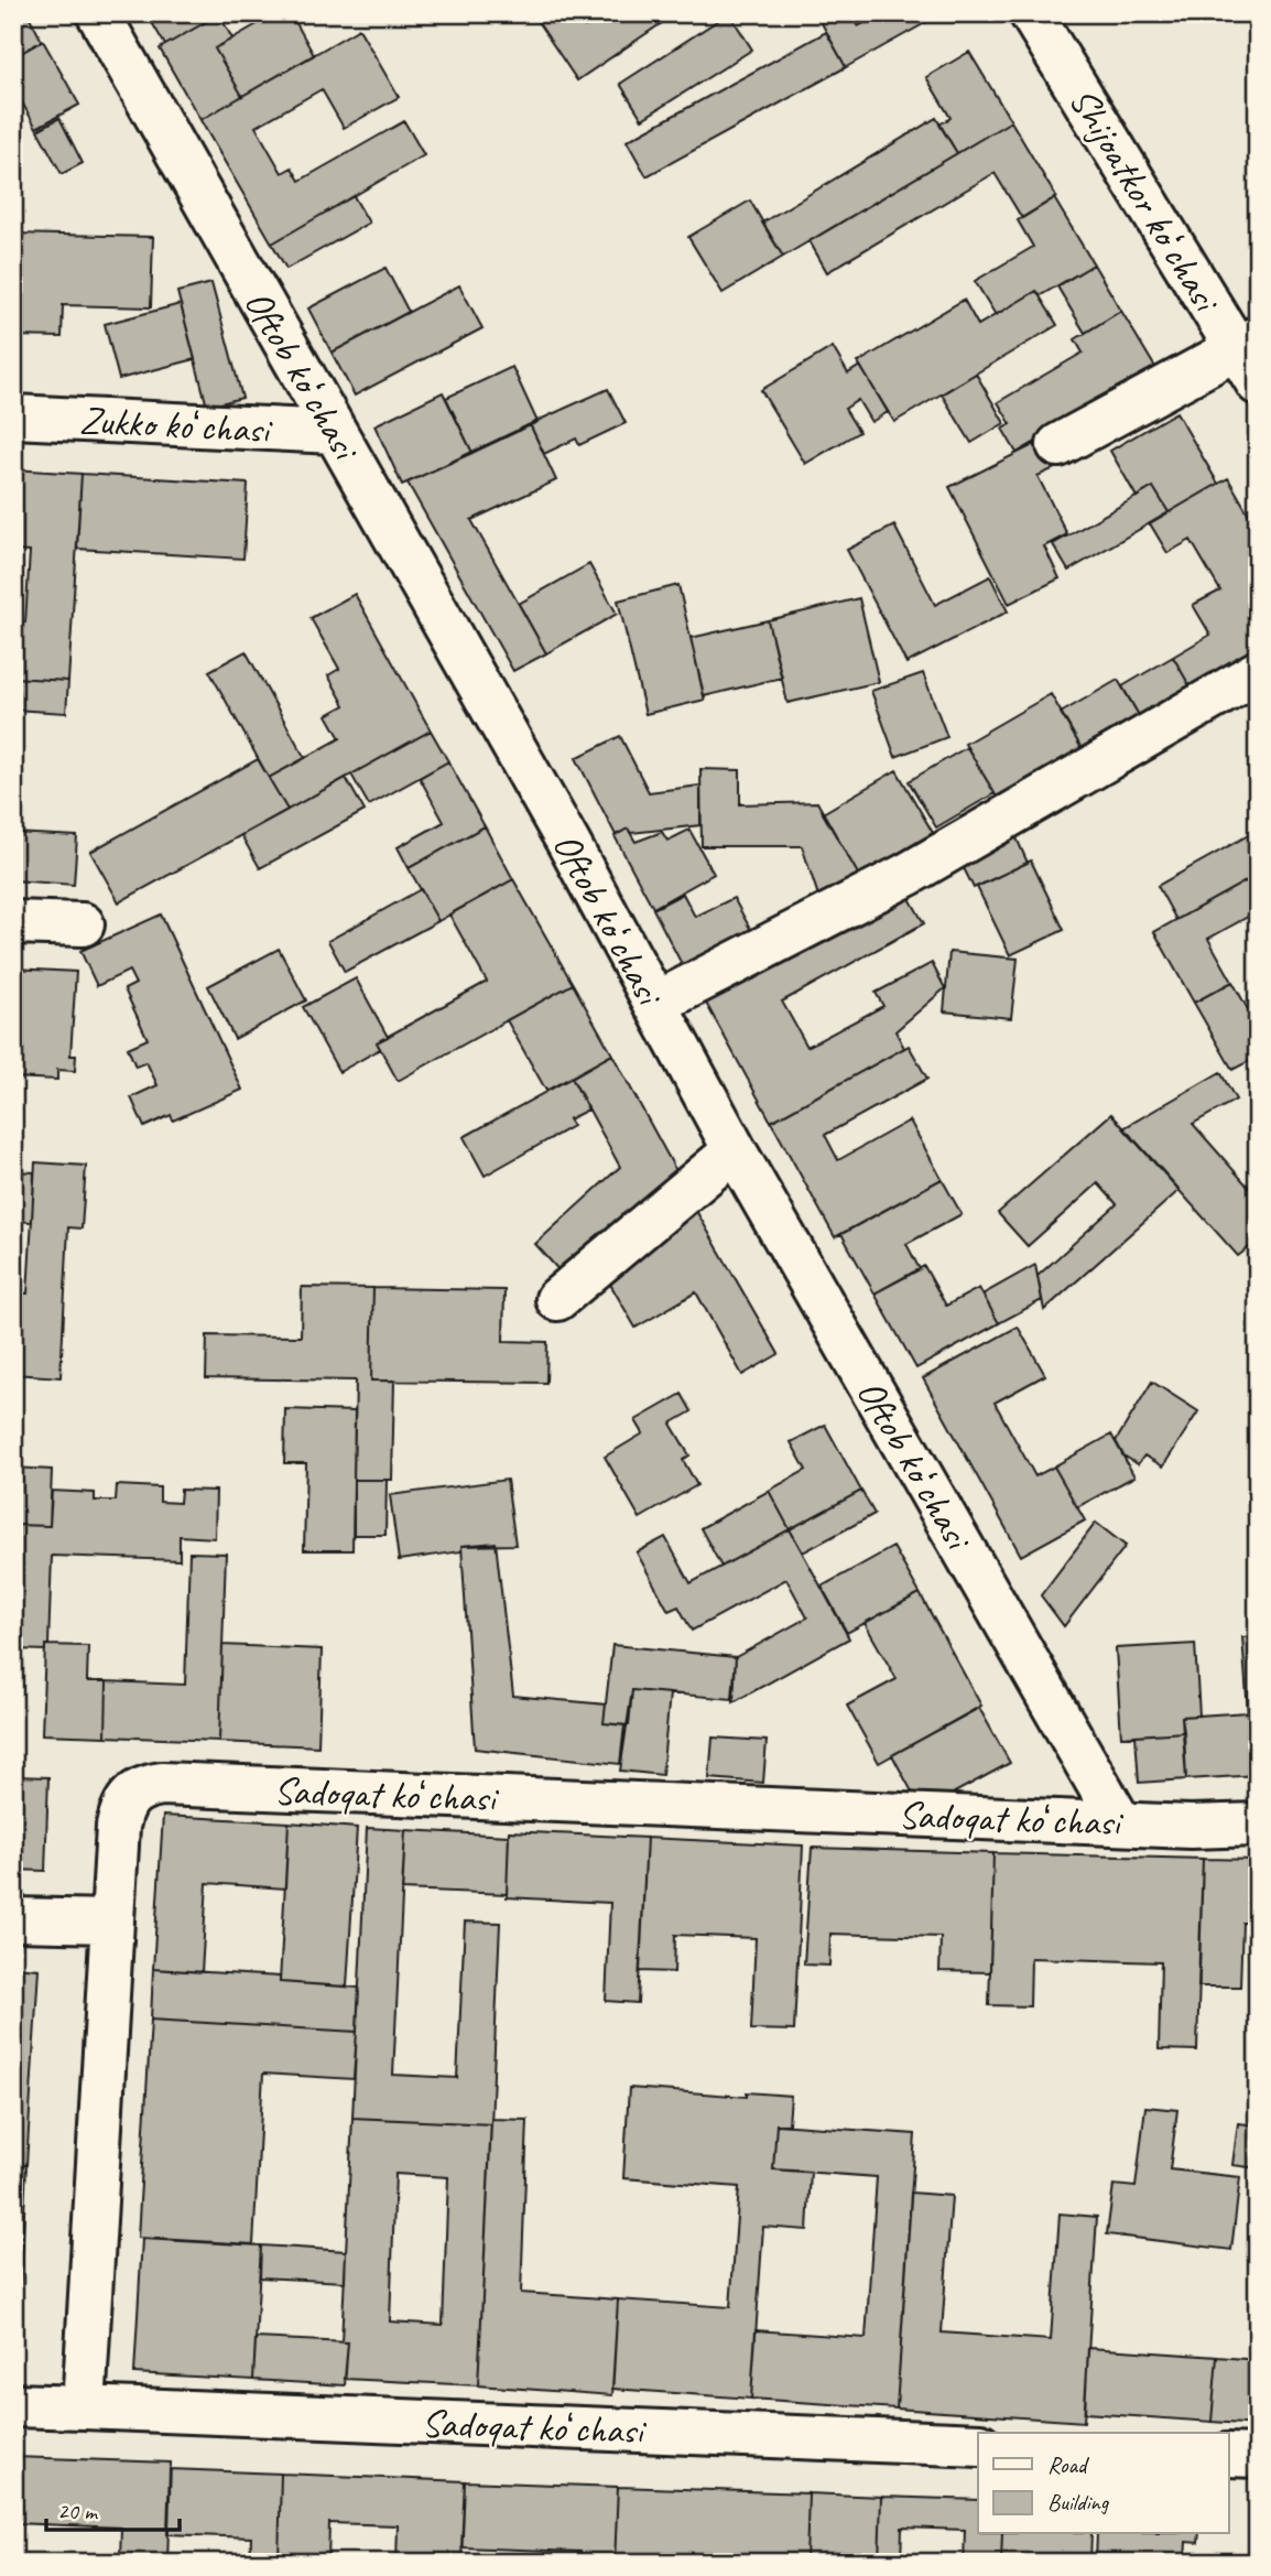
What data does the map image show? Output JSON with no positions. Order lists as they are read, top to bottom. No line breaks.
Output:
{"streets":{"street":["Shijoatkor koʻchasi","Oftob koʻchasi","Zukko koʻchasi","Sadoqat koʻchasi"]},"crossings":[["Oftob koʻchasi","Zukko koʻchasi"],["Oftob koʻchasi","Sadoqat koʻchasi"]],"legend":["Road","Building"],"scale_bar":"20 m"}
